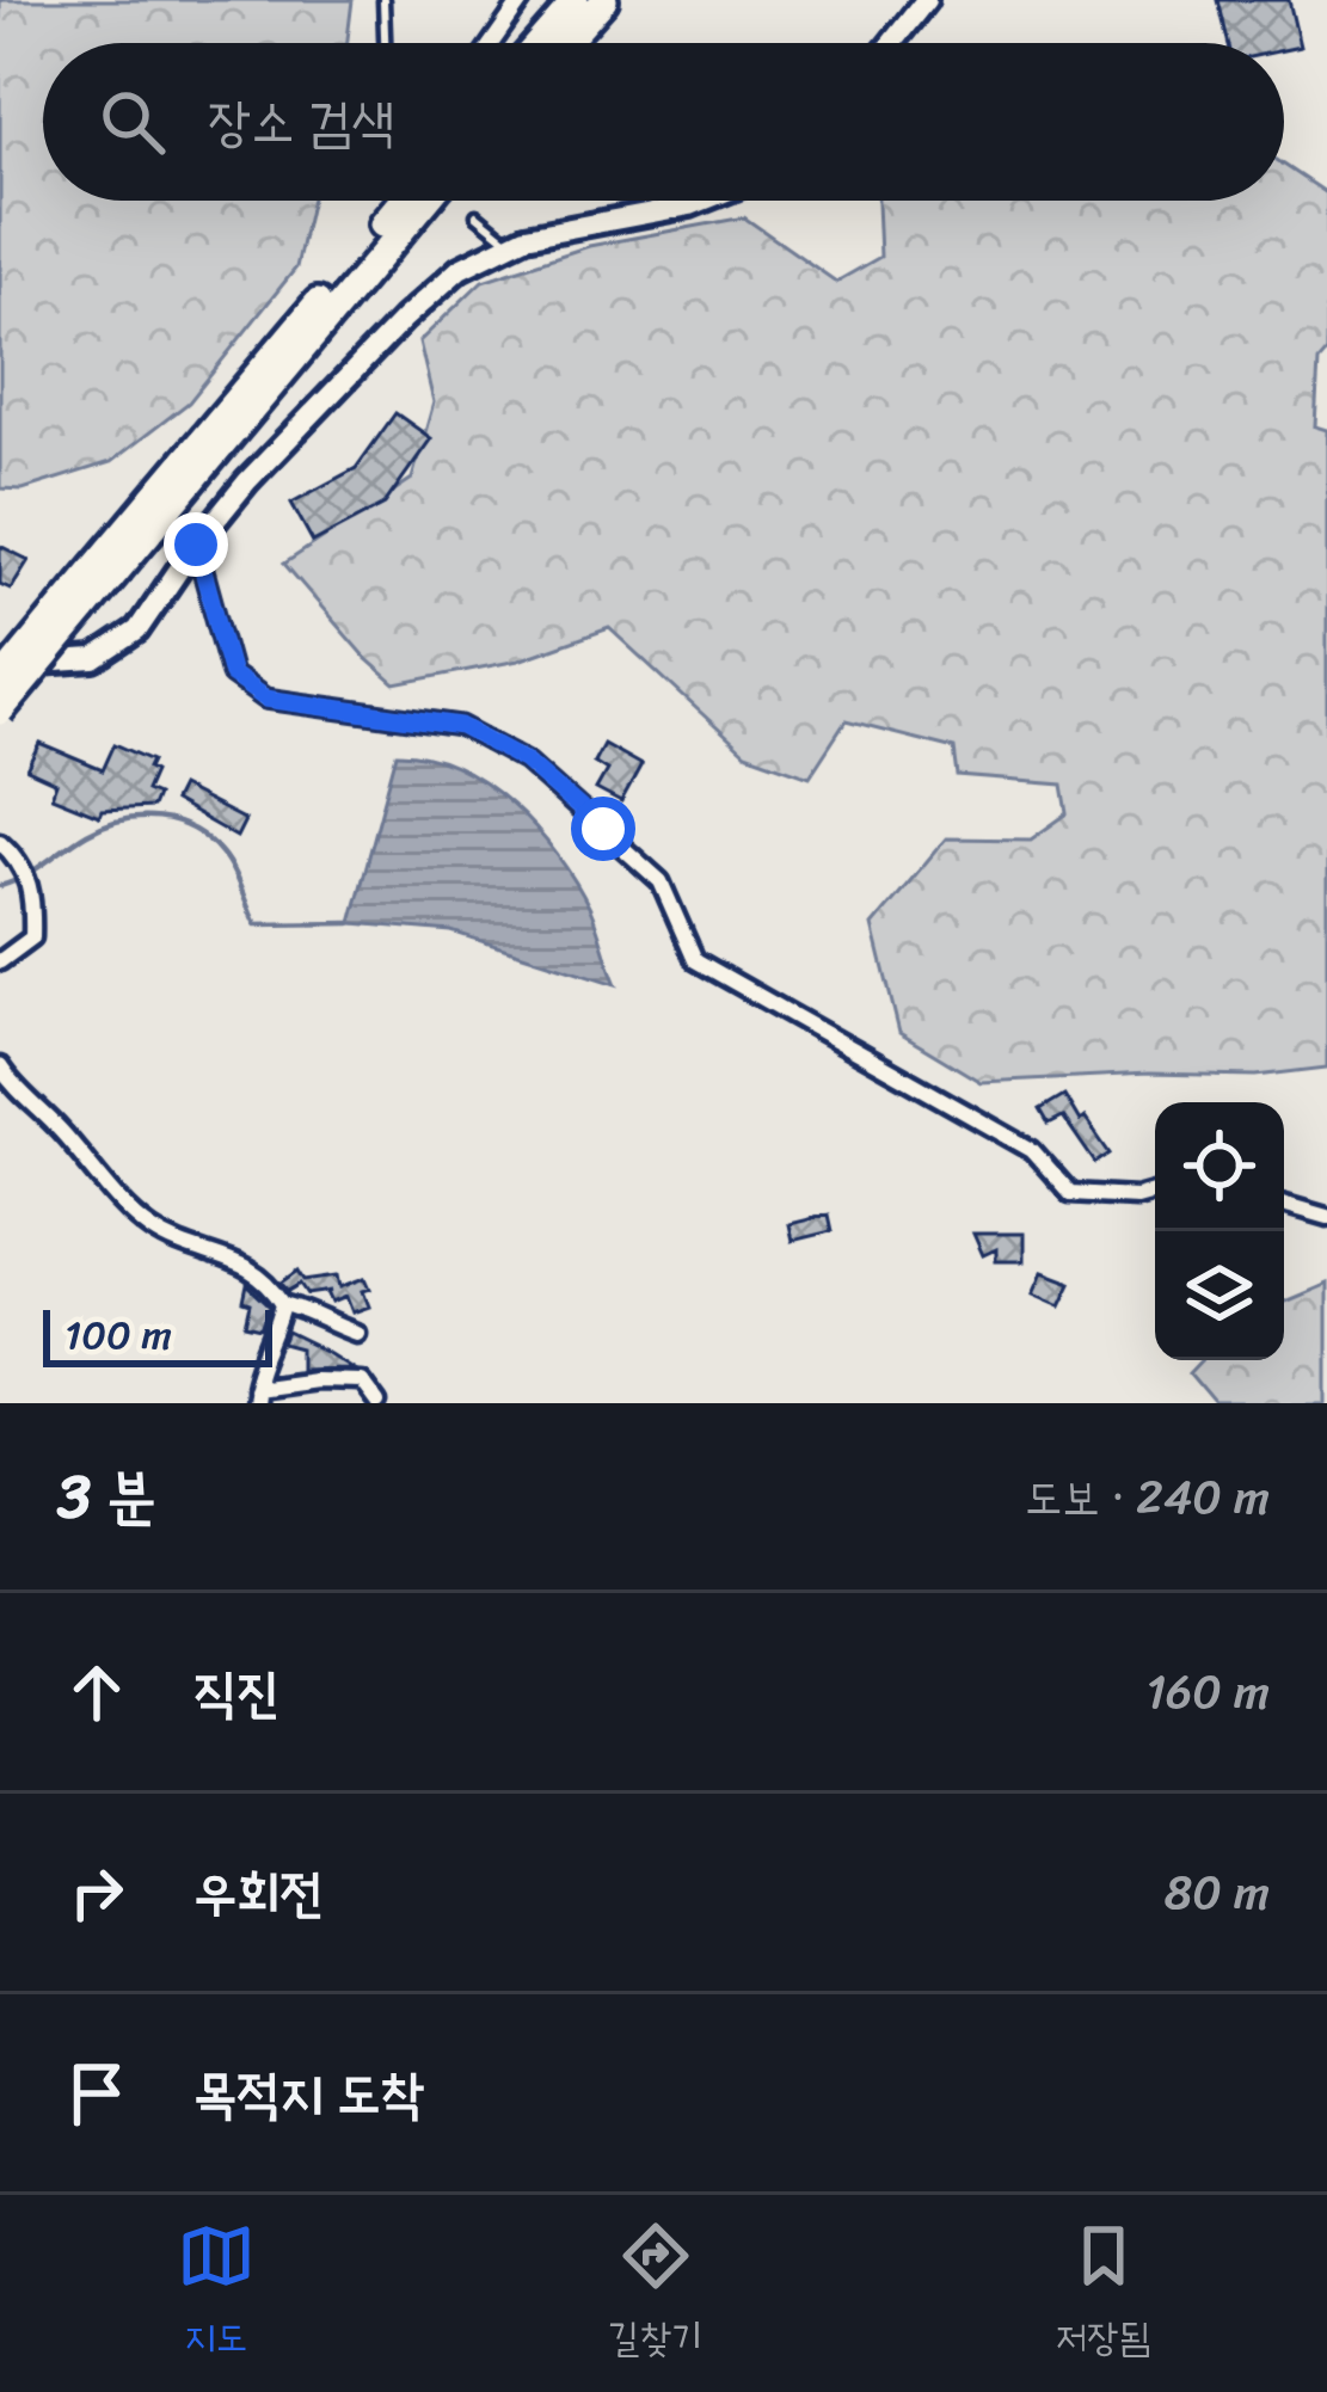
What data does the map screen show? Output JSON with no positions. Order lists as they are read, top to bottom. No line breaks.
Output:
{"scale_bar":"100 m","page":{"search":"장소 검색","scale":"100 m","heading":["3 분","도보 · 240 m"],"list":[["직진","160 m"],["우회전","80 m"],"목적지 도착"],"nav":["지도","길찾기","저장됨"]}}
